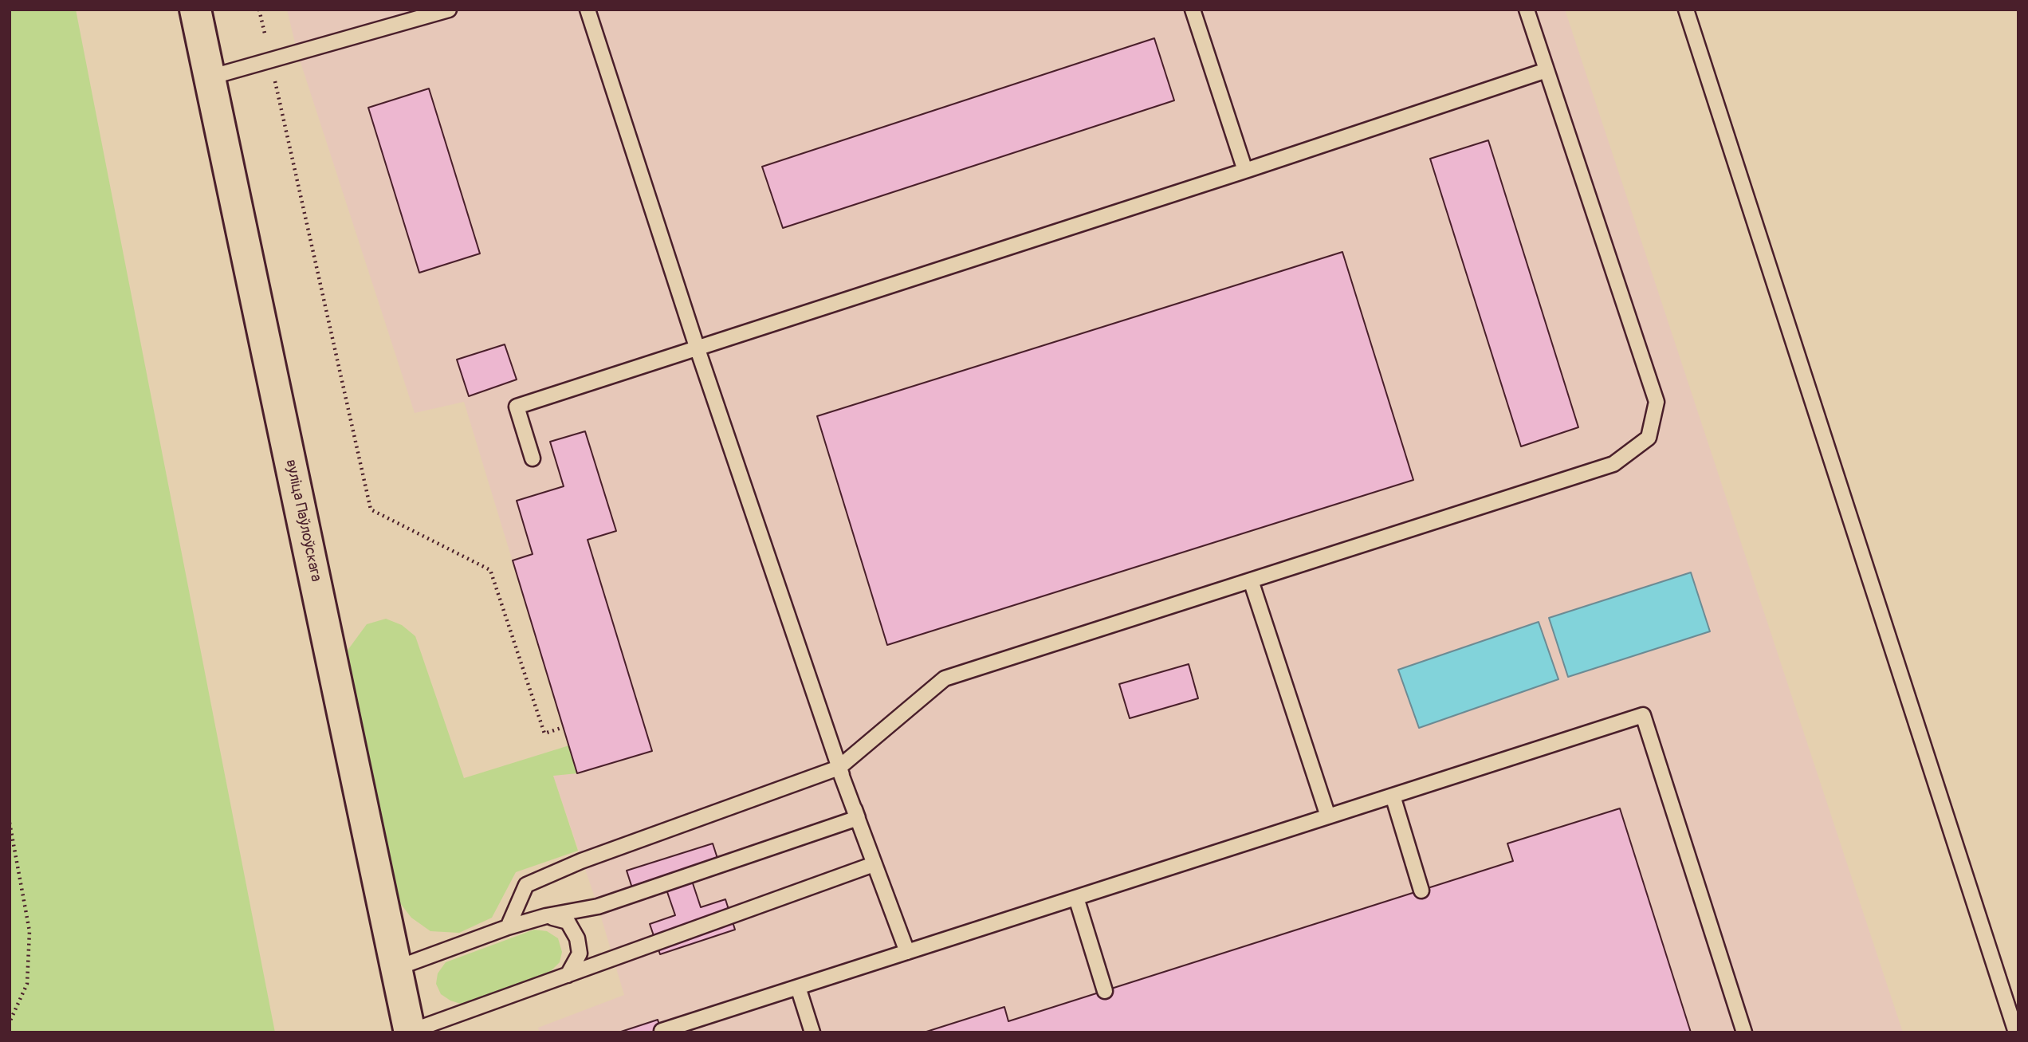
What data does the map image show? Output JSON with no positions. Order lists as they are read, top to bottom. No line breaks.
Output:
{"streets":{"street":["вуліца Паўлоўскага"]}}
